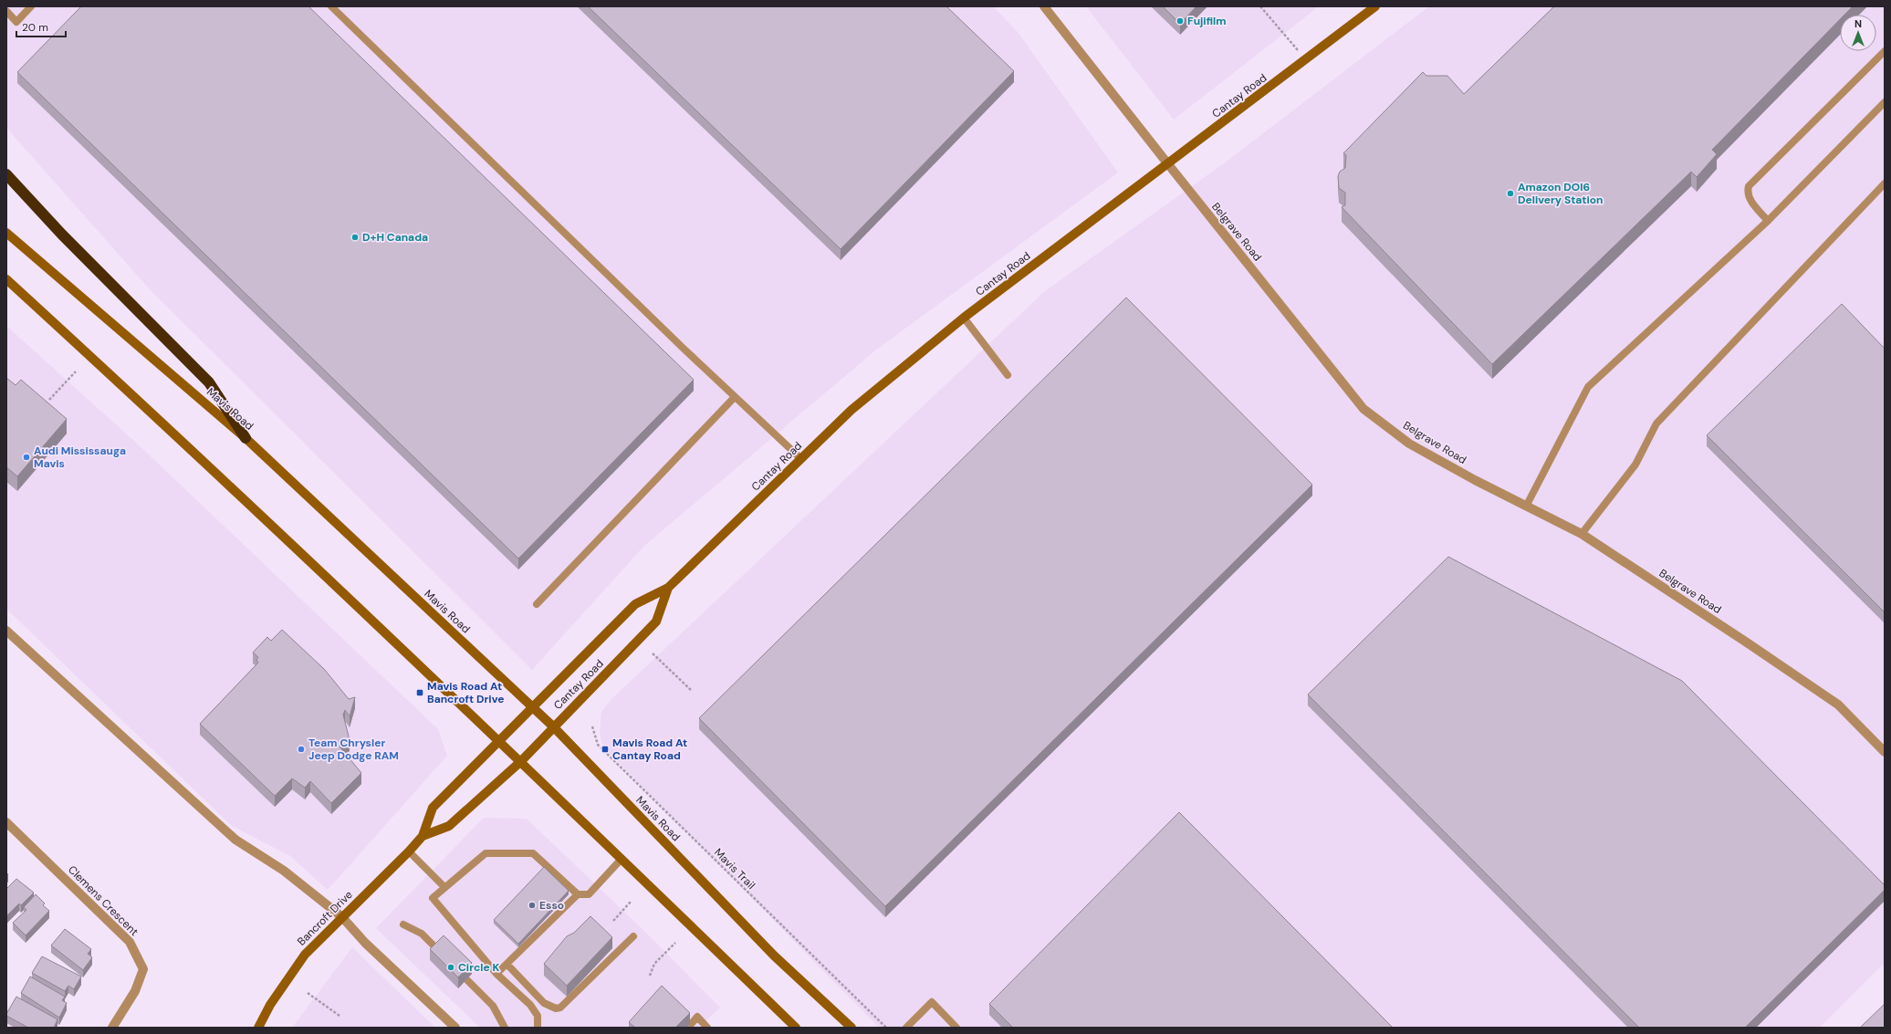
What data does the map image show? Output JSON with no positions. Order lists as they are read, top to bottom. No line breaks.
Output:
{"streets":{"main road":["Cantay Road","Mavis Road","Bancroft Drive"],"street":["Belgrave Road","Clemens Crescent"],"path":["Mavis Trail"]},"crossings":[["Cantay Road","Belgrave Road"],["Cantay Road","Mavis Road"],["Cantay Road","Bancroft Drive"]],"places":{"other":["Fujifilm","Amazon DOI6 Delivery Station","D+H Canada","Audi Mississauga Mavis","Team Chrysler Jeep Dodge RAM","Esso","Circle K"],"transit":["Mavis Road At Bancroft Drive","Mavis Road At Cantay Road"]},"scale_bar":"20 m","north":"top"}
